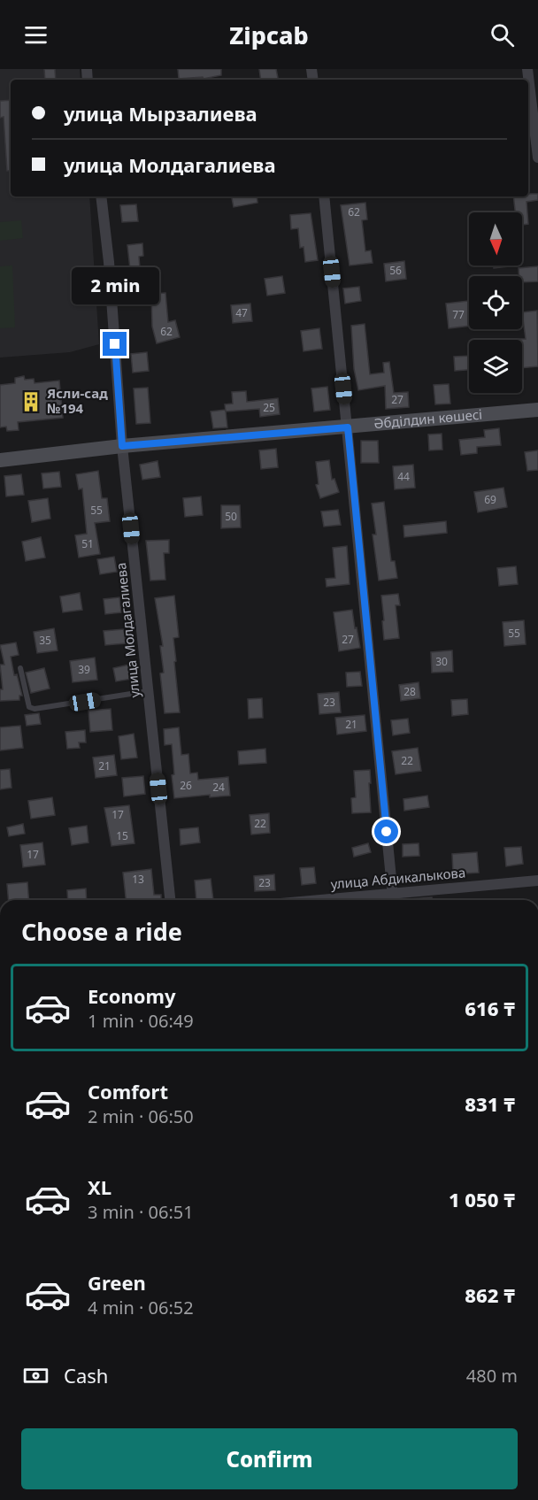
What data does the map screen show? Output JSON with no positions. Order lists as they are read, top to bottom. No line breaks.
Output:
{"streets":{"main road":["Әбділдин көшесі"],"street":["улица Молдагалиева","улица Абдикалыкова"]},"crossings":[["Әбділдин көшесі","улица Молдагалиева"]],"places":{"building":["Ясли-сад №194"]},"house_numbers":["62","56","47","77","62","27","25","44","69","55","50","51","55","27","35","30","39","28","23","21","22","21","26","24","17","22","15","17","13","23"],"north":"bottom","page":{"header":"Zipcab","banner":["улица Мырзалиева","улица Молдагалиева"],"bubble":"2 min","heading":"Choose a ride","list":[{"name":"Economy","note":"1 min · 06:49","value":"616 ₸"},{"name":"Comfort","note":"2 min · 06:50","value":"831 ₸"},{"name":"XL","note":"3 min · 06:51","value":"1 050 ₸"},{"name":"Green","note":"4 min · 06:52","value":"862 ₸"}],"pay":["Cash","480 m"],"buttons":"Confirm"}}
